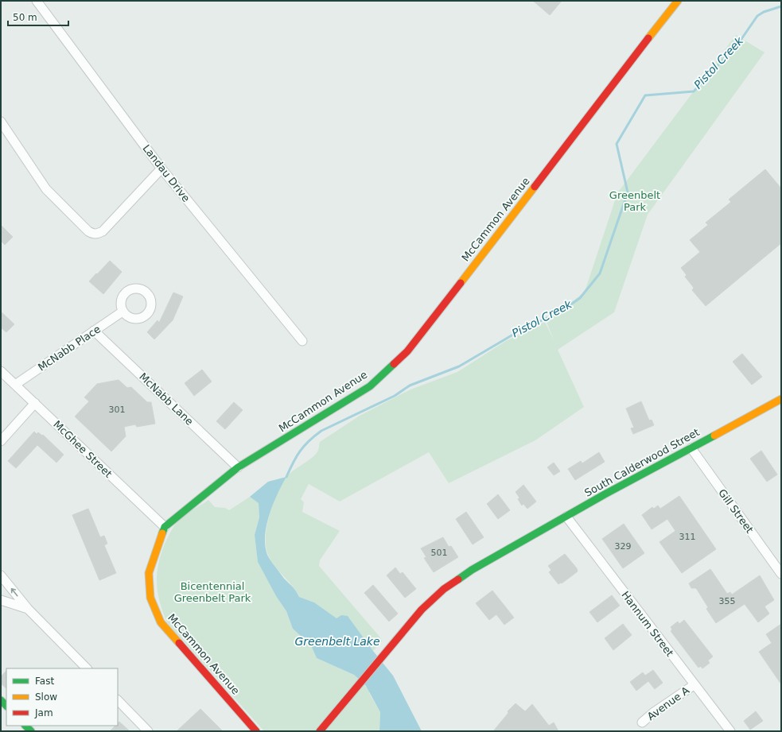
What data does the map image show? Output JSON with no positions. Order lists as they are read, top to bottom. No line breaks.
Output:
{"streets":{"street":["Landau Drive","McCammon Avenue","McNabb Place","McNabb Lane","McGhee Street","South Calderwood Street","Gill Street","Hannum Street","Avenue A"]},"crossings":[["McCammon Avenue","McNabb Lane"],["McCammon Avenue","McGhee Street"],["McNabb Place","McNabb Lane"],["McNabb Place","McGhee Street"],["South Calderwood Street","Gill Street"],["South Calderwood Street","Hannum Street"],["Hannum Street","Avenue A"]],"water":["Pistol Creek","Greenbelt Lake"],"parks":["Greenbelt Park","Bicentennial Greenbelt Park"],"house_numbers":["301","311","329","501","355"],"legend":["Fast","Slow","Jam"],"scale_bar":"50 m"}
